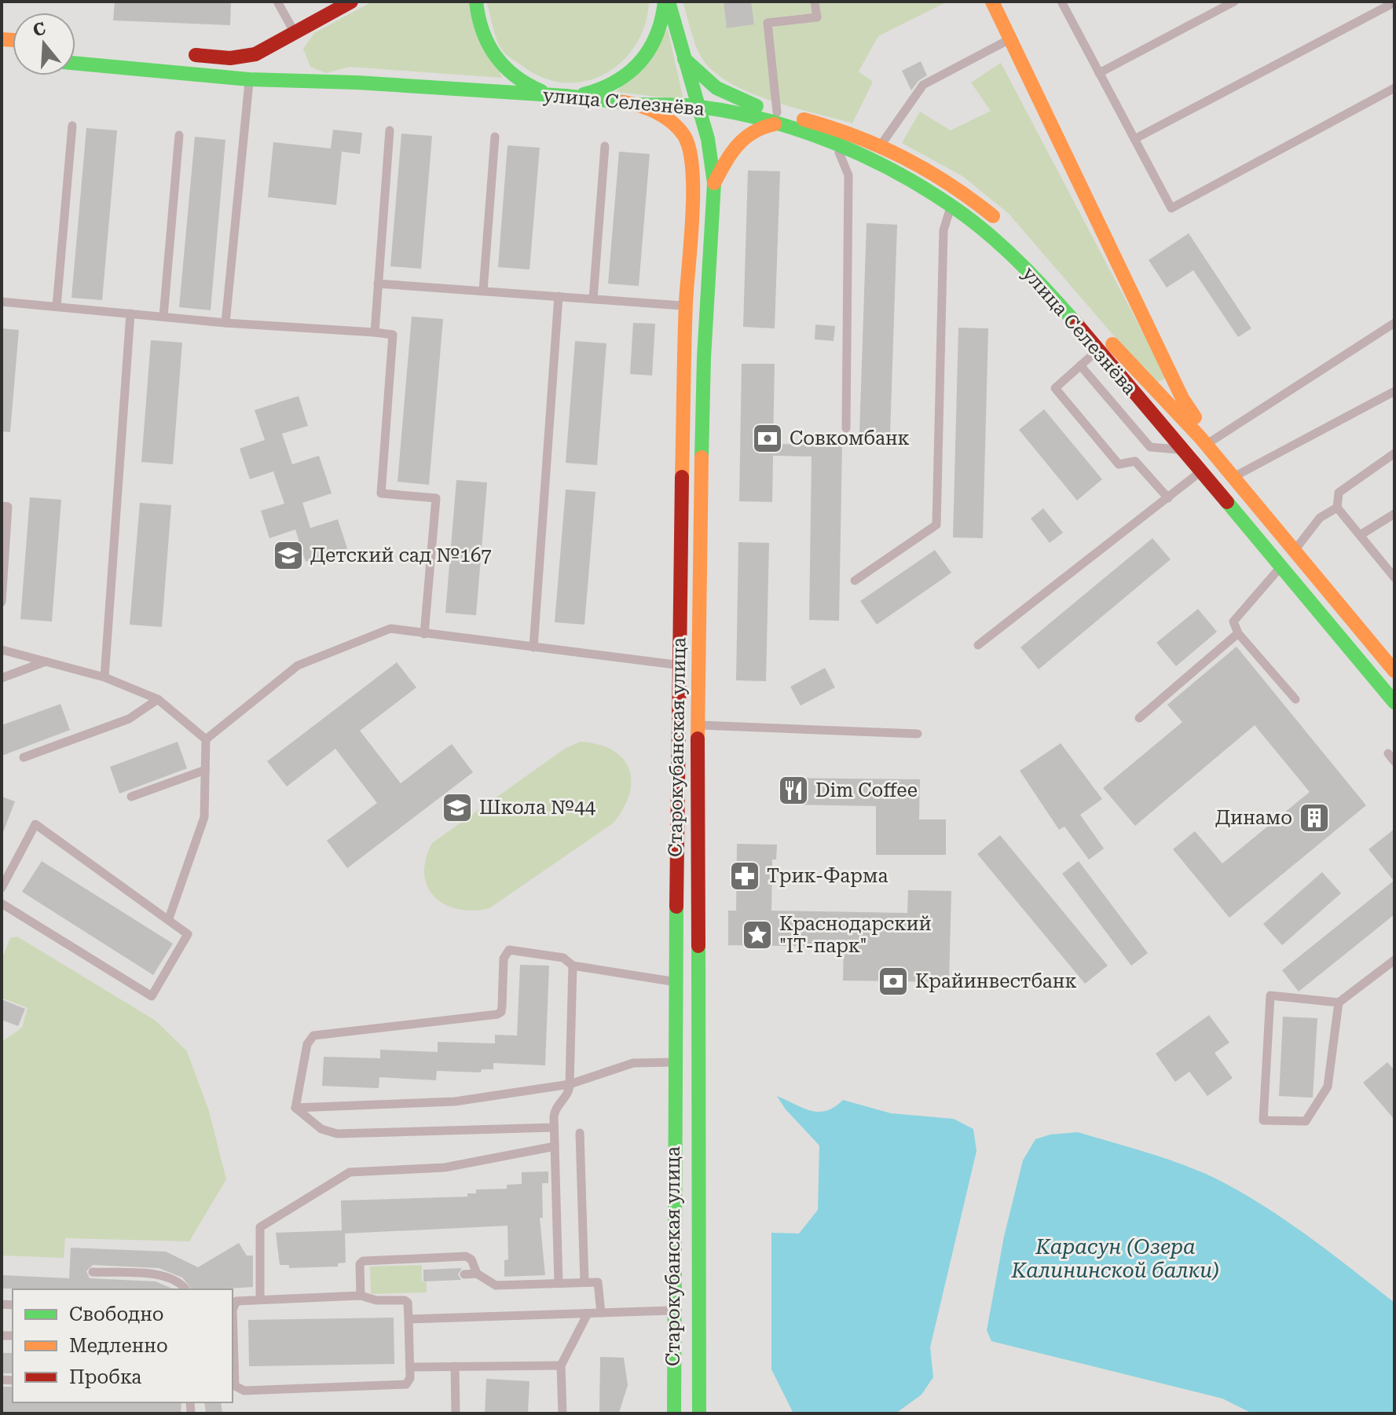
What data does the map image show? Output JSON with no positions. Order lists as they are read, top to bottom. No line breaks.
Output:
{"streets":{"main road":["улица Селезнёва","Старокубанская улица"]},"crossings":[["улица Селезнёва","Старокубанская улица"]],"water":["Карасун (Озера Калининской балки)"],"places":{"bank":["Совкомбанк","Крайинвестбанк"],"school or university":["Детский сад №167","Школа №44"],"restaurant":["Dim Coffee"],"building":["Динамо"],"pharmacy":["Трик-Фарма"],"place":["Краснодарский \"IT-парк\""]},"legend":["Свободно","Медленно","Пробка"],"north":"top"}
